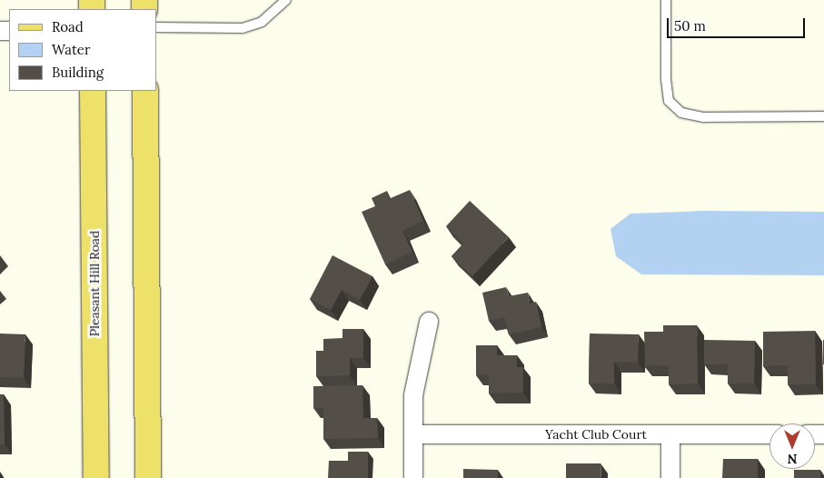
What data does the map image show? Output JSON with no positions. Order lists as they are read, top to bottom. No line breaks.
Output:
{"streets":{"main road":["Pleasant Hill Road"],"street":["Yacht Club Court"]},"legend":["Road","Water","Building"],"scale_bar":"50 m","north":"bottom"}
